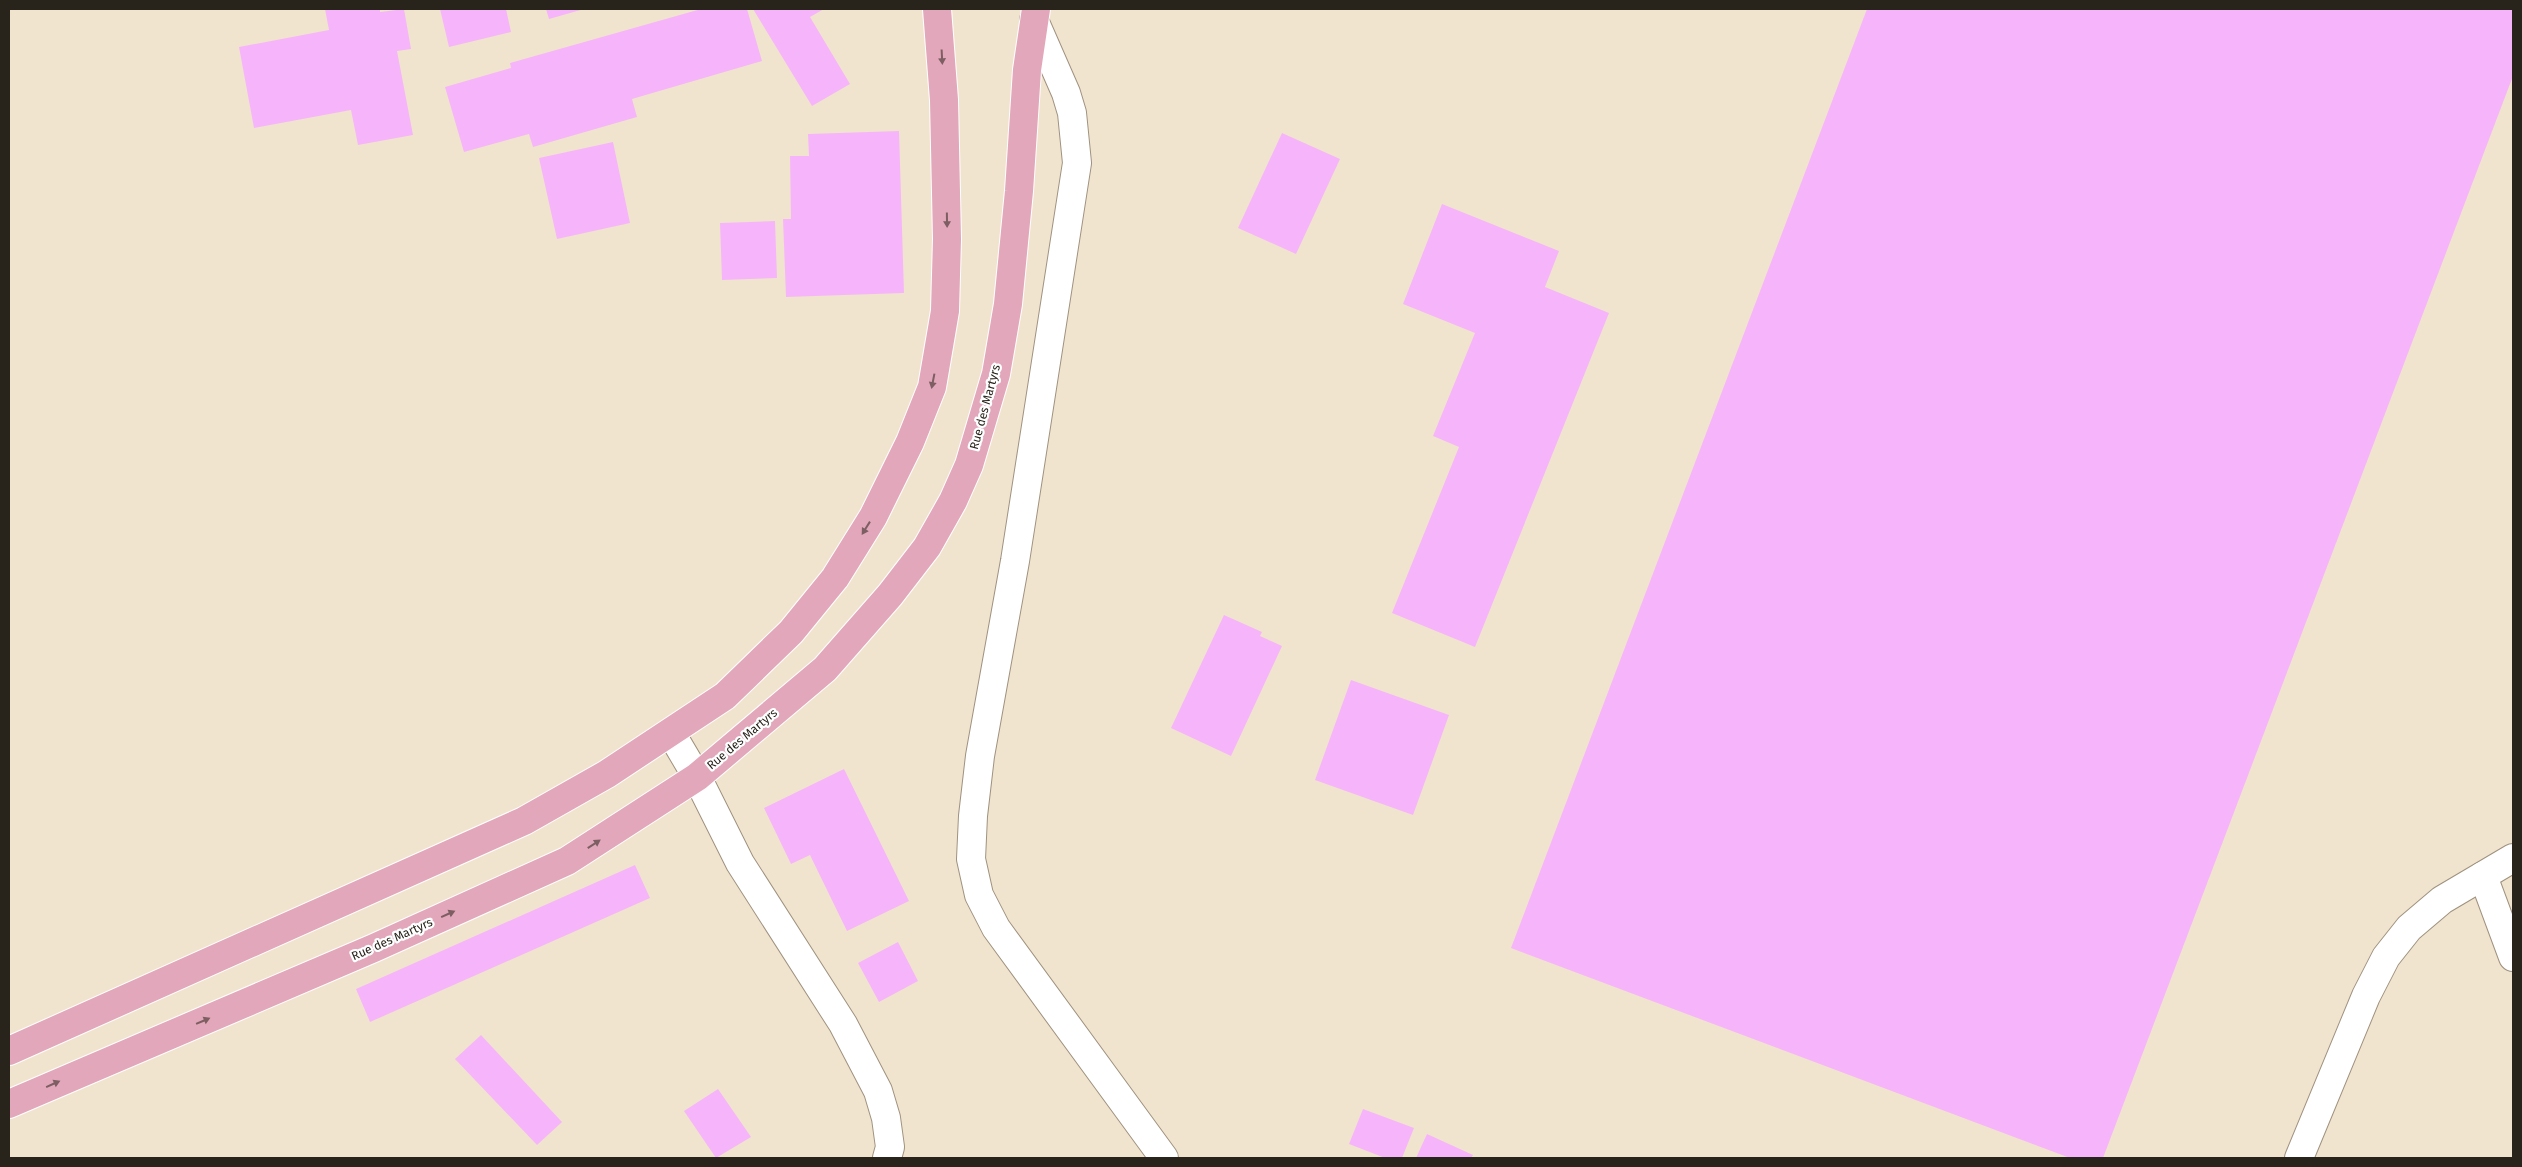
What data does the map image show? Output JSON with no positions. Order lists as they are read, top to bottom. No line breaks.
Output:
{"streets":{"main road":["Rue des Martyrs"]}}
